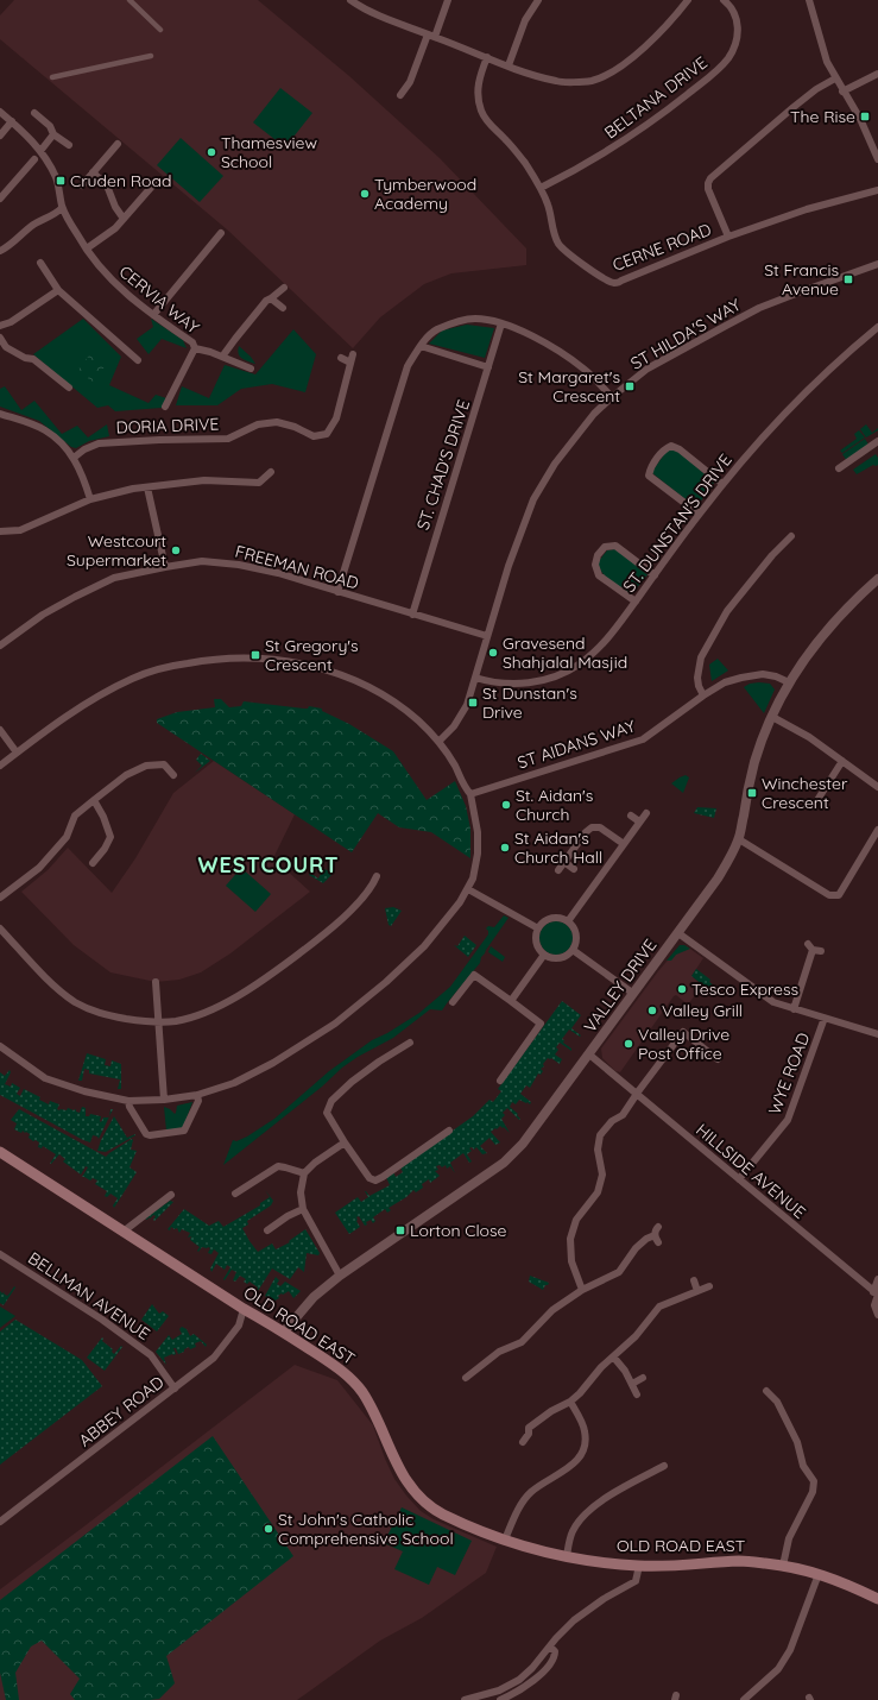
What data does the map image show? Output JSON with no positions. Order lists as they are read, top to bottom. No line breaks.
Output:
{"streets":{"main road":["OLD ROAD EAST"],"street":["BELTANA DRIVE","CERNE ROAD","CERVIA WAY","ST HILDA'S WAY","DORIA DRIVE","ST. CHAD'S DRIVE","ST. DUNSTAN'S DRIVE","FREEMAN ROAD","ST AIDANS WAY","VALLEY DRIVE","WYE ROAD","HILLSIDE AVENUE","BELLMAN AVENUE","ABBEY ROAD"]},"crossings":[["BELTANA DRIVE","CERNE ROAD"],["ST HILDA'S WAY","ST. DUNSTAN'S DRIVE"],["ST HILDA'S WAY","FREEMAN ROAD"],["ST. CHAD'S DRIVE","FREEMAN ROAD"],["ST AIDANS WAY","VALLEY DRIVE"],["VALLEY DRIVE","HILLSIDE AVENUE"],["VALLEY DRIVE","OLD ROAD EAST"],["WYE ROAD","HILLSIDE AVENUE"],["BELLMAN AVENUE","ABBEY ROAD"],["OLD ROAD EAST","ABBEY ROAD"]],"districts":["WESTCOURT"],"places":{"transit":["The Rise","Cruden Road","St Francis Avenue","St Margaret's Crescent","St Gregory's Crescent","St Dunstan's Drive","Winchester Crescent","Lorton Close"],"other":["Thamesview School","Tymberwood Academy","Westcourt Supermarket","Gravesend Shahjalal Masjid","St. Aidan's Church","St Aidan's Church Hall","Tesco Express","Valley Grill","Valley Drive Post Office","St John's Catholic Comprehensive School"]}}
